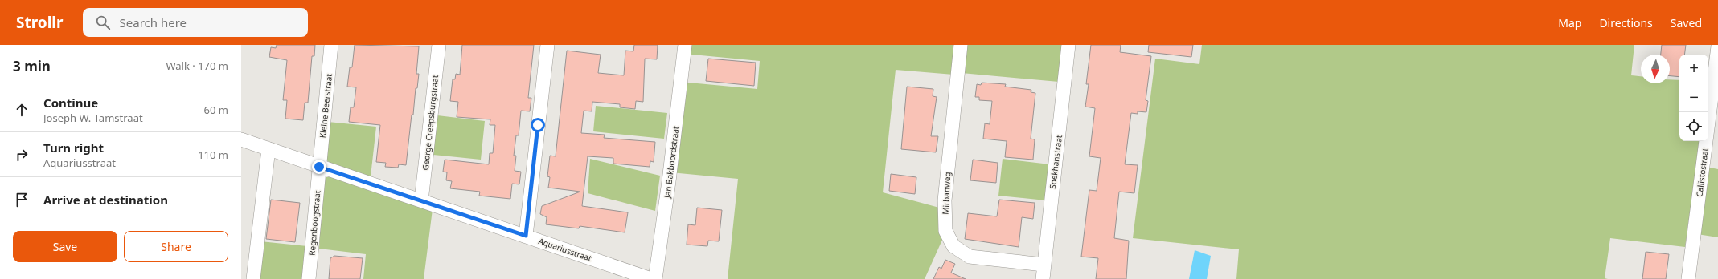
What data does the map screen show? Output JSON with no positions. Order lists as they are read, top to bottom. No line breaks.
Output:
{"streets":{"street":["Kleine Beerstraat","George Creepsburgstraat","Jan Bakboordstraat","Soekhanstraat","Callistostraat","Mirbanweg","Regenboogstraat","Aquariusstraat"]},"crossings":[["Kleine Beerstraat","Regenboogstraat"],["Kleine Beerstraat","Aquariusstraat"],["George Creepsburgstraat","Aquariusstraat"],["Soekhanstraat","Mirbanweg"],["Regenboogstraat","Aquariusstraat"]],"north":"bottom","page":{"header":"Strollr","search":"Search here","nav":["Map","Directions","Saved"],"heading":["3 min","Walk · 170 m"],"map_buttons":["+","−"],"list":[["Continue","Joseph W. Tamstraat","60 m"],["Turn right","Aquariusstraat","110 m"],"Arrive at destination"],"buttons":["Save","Share"]}}
